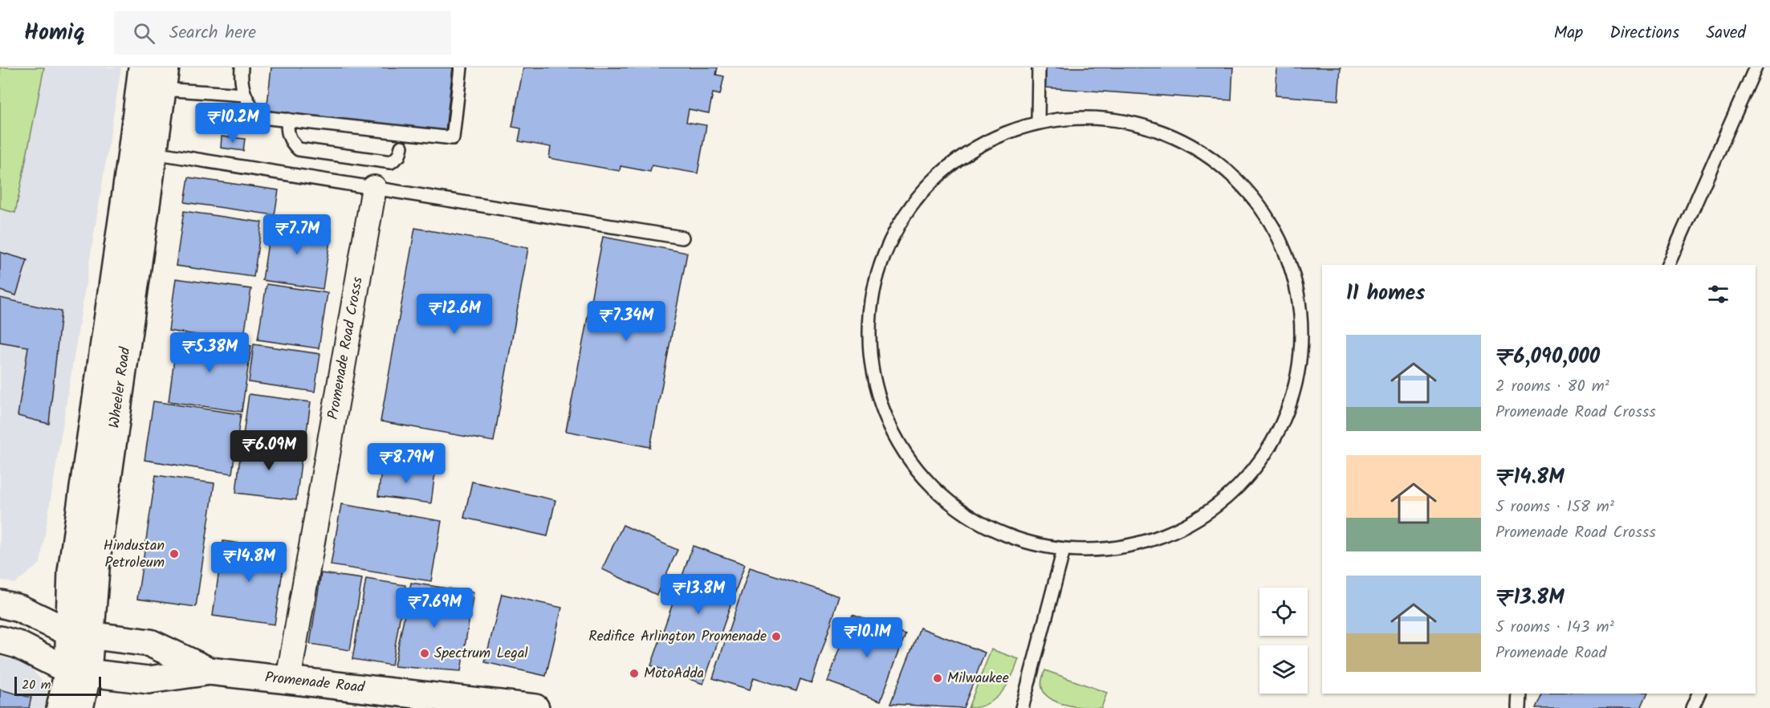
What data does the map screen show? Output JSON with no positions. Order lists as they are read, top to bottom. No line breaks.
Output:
{"streets":{"main road":["Wheeler Road","Promenade Road"],"street":["Promenade Road Crosss"]},"crossings":[["Promenade Road Crosss","Promenade Road"],["Wheeler Road","Promenade Road"]],"places":["Hindustan Petroleum","Redifice Arlington Promenade","Spectrum Legal","MotoAdda","Milwaukee"],"scale_bar":"20 m","page":{"header":"Homiq","search":"Search here","nav":["Map","Directions","Saved"],"price":["₹10.2M","₹7.7M","₹12.6M","₹7.34M","₹5.38M","₹6.09M","₹8.79M","₹14.8M","₹13.8M","₹7.69M","₹10.1M"],"heading":"11 homes","list":[{"name":"₹6,090,000","note":"2 rooms · 80 m² · Promenade Road Crosss"},{"name":"₹14.8M","note":"5 rooms · 158 m² · Promenade Road Crosss"},{"name":"₹13.8M","note":"5 rooms · 143 m² · Promenade Road"}],"scale":"20 m"}}
